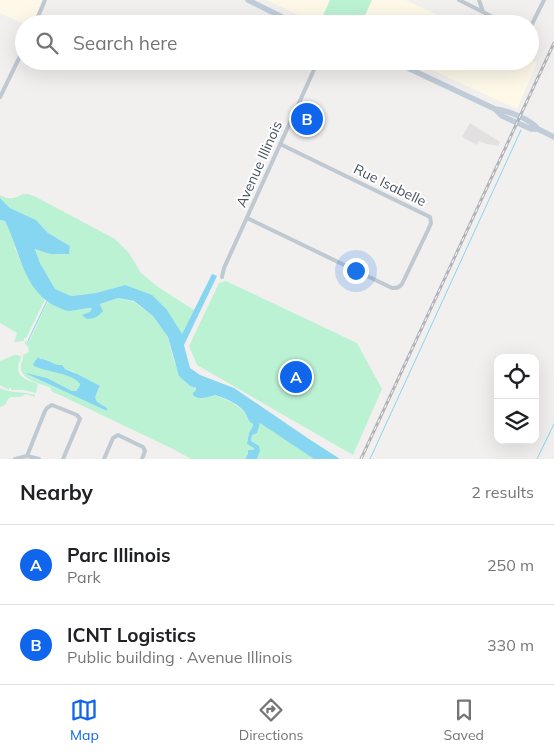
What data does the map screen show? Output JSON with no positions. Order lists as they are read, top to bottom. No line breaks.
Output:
{"streets":{"street":["Avenue Illinois","Rue Isabelle"]},"crossings":[["Avenue Illinois","Rue Isabelle"]],"page":{"search":"Search here","pins":["B","A"],"heading":["Nearby","2 results"],"list":[{"mark":"A","name":"Parc Illinois","note":"Park","value":"250 m"},{"mark":"B","name":"ICNT Logistics","note":"Public building · Avenue Illinois","value":"330 m"}],"nav":["Map","Directions","Saved"]}}
